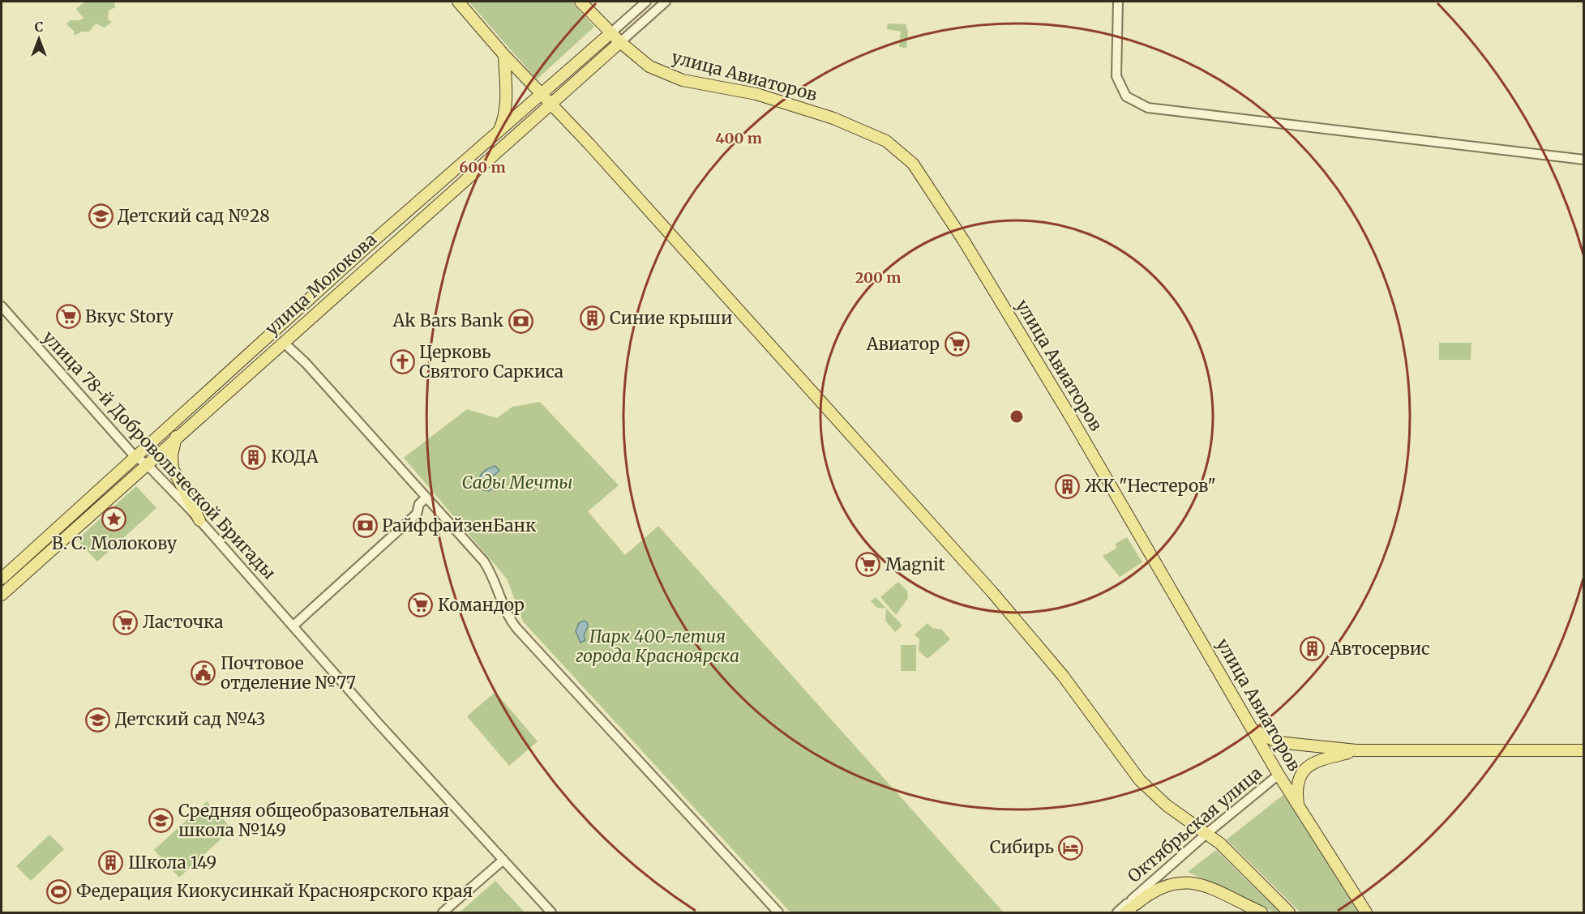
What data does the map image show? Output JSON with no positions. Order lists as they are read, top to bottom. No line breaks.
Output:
{"streets":{"main road":["улица Авиаторов","улица Молокова"],"street":["улица 78-й Добровольческой Бригады","Октябрьская улица"]},"crossings":[["улица Авиаторов","улица Молокова"],["улица Авиаторов","Октябрьская улица"],["улица Молокова","улица 78-й Добровольческой Бригады"]],"parks":["Сады Мечты","Парк 400-летия города Красноярска"],"places":{"school or university":["Детский сад №28","Детский сад №43","Средняя общеобразовательная школа №149"],"supermarket":["Вкус Story","Авиатор","Magnit","Командор","Ласточка"],"building":["Синие крыши","КОДА","ЖК \"Нестеров\"","Автосервис","Школа 149"],"bank":["Ak Bars Bank","РайффайзенБанк"],"church":["Церковь Святого Саркиса"],"place":["В. С. Молокову"],"public building":["Почтовое отделение №77"],"hotel":["Сибирь"],"sports":["Федерация Киокусинкай Красноярского края"]},"north":"top","rings":["400 m","600 m","200 m"]}
